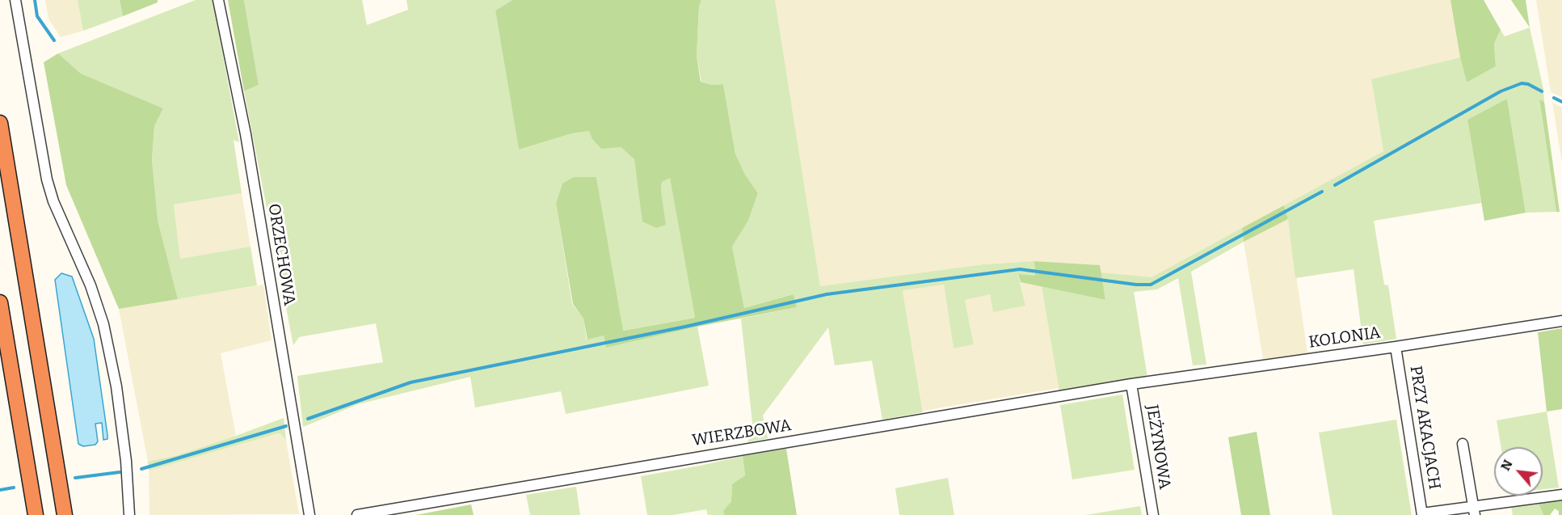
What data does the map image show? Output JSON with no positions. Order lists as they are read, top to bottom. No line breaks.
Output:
{"streets":{"street":["ORZECHOWA","KOLONIA","PRZY AKACJACH","WIERZBOWA","JEŻYNOWA"]},"crossings":[["KOLONIA","PRZY AKACJACH"],["KOLONIA","WIERZBOWA"],["KOLONIA","JEŻYNOWA"],["WIERZBOWA","JEŻYNOWA"]],"north":"top left"}
